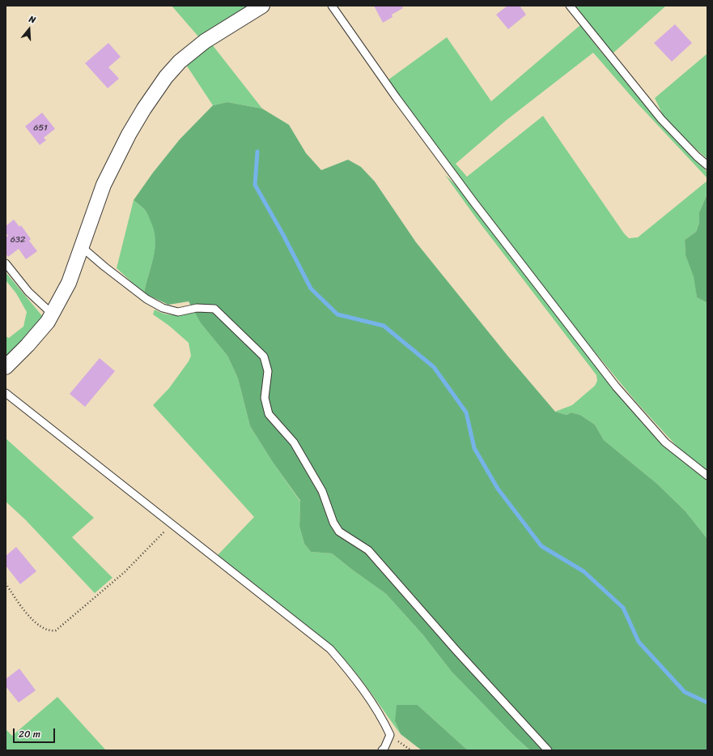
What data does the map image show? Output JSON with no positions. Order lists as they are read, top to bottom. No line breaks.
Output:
{"house_numbers":["651","632"],"scale_bar":"20 m","north":"top"}
